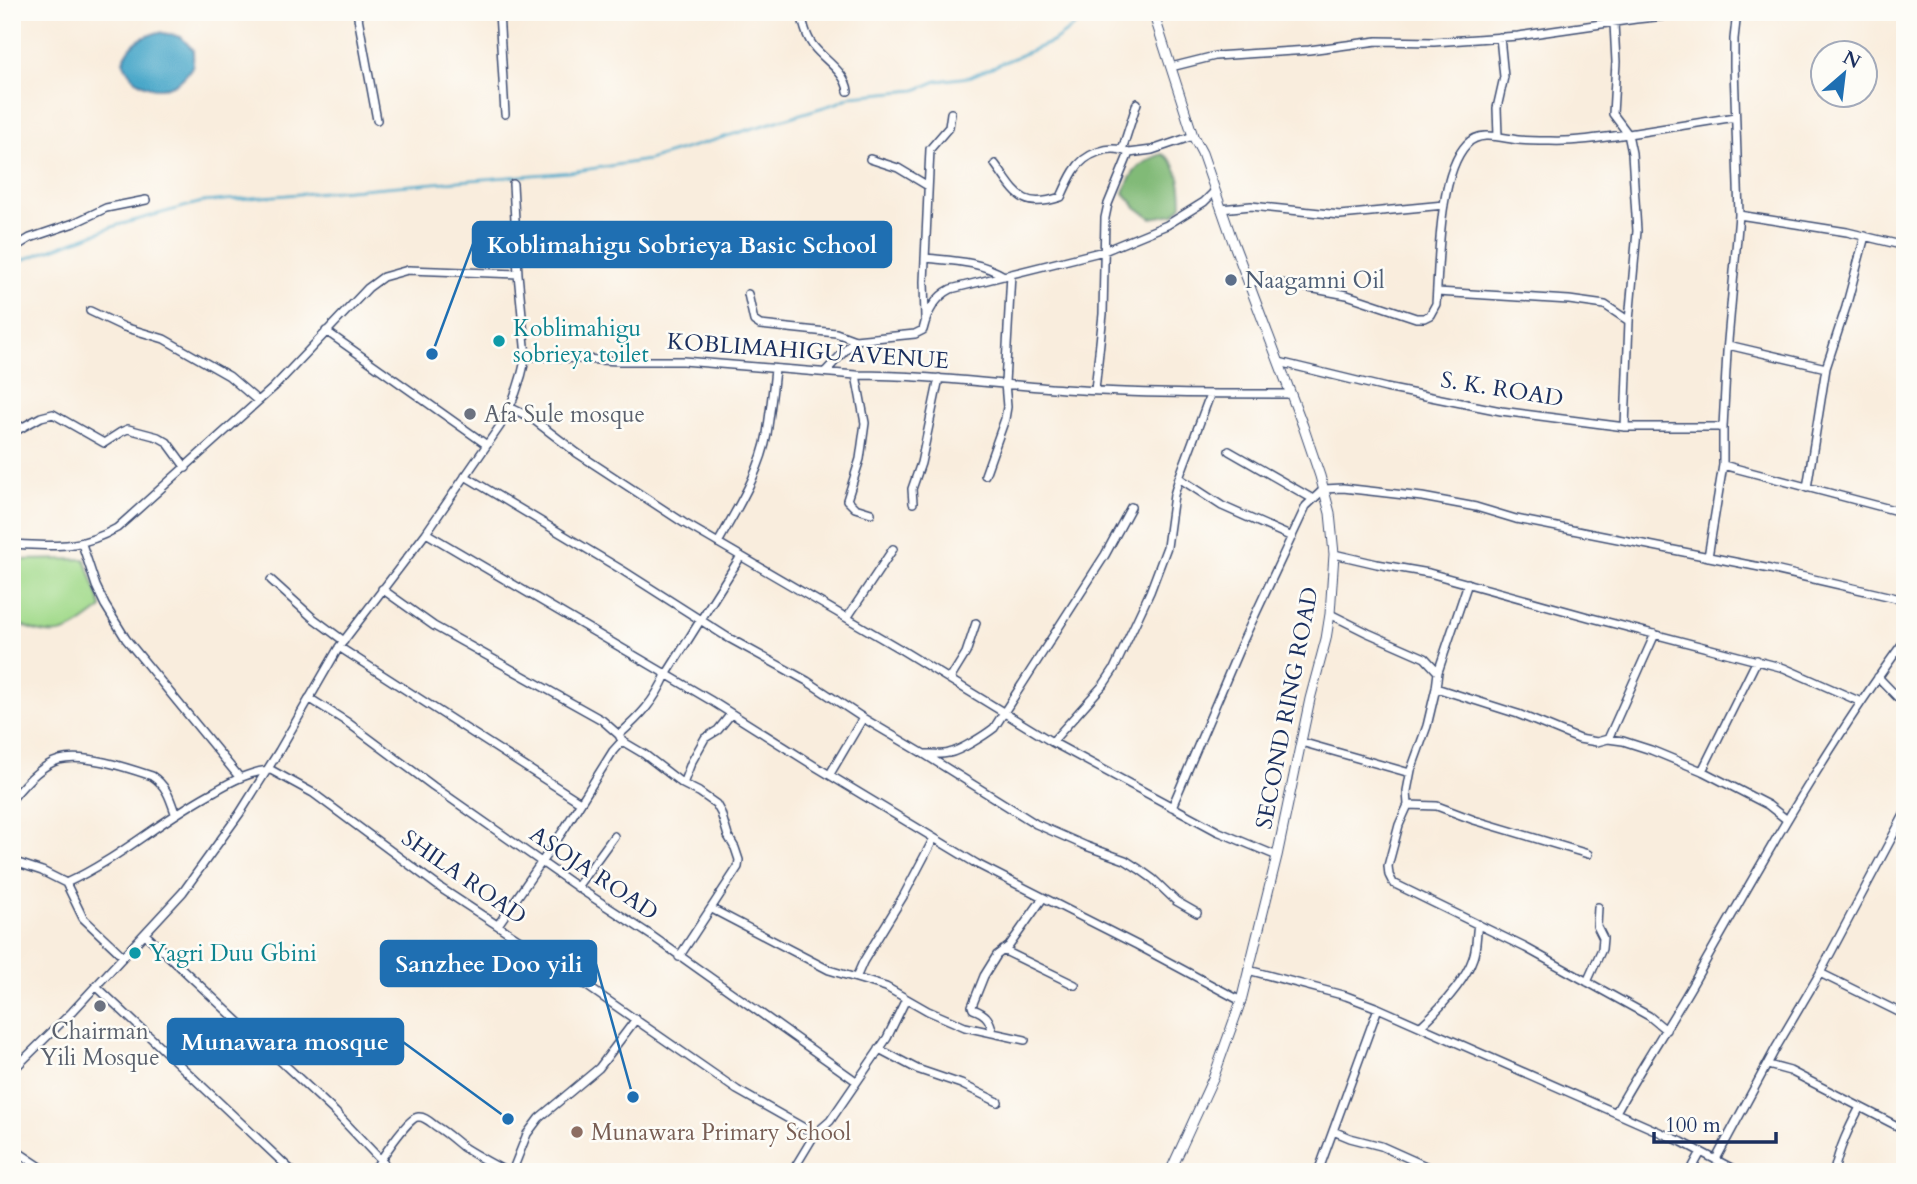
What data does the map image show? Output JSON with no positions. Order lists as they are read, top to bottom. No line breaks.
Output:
{"streets":{"street":["KOBLIMAHIGU AVENUE","S. K. ROAD","SECOND RING ROAD","ASOJA ROAD","SHILA ROAD"]},"crossings":[["KOBLIMAHIGU AVENUE","SECOND RING ROAD"],["S. K. ROAD","SECOND RING ROAD"]],"places":["Naagamni Oil","Koblimahigu sobrieya toilet","Koblimahigu Sobrieya Basic School","Afa Sule mosque","Yagri Duu Gbini","Chairman Yili Mosque","Sanzhee Doo yili","Munawara mosque","Munawara Primary School"],"scale_bar":"100 m","north":"top right"}
